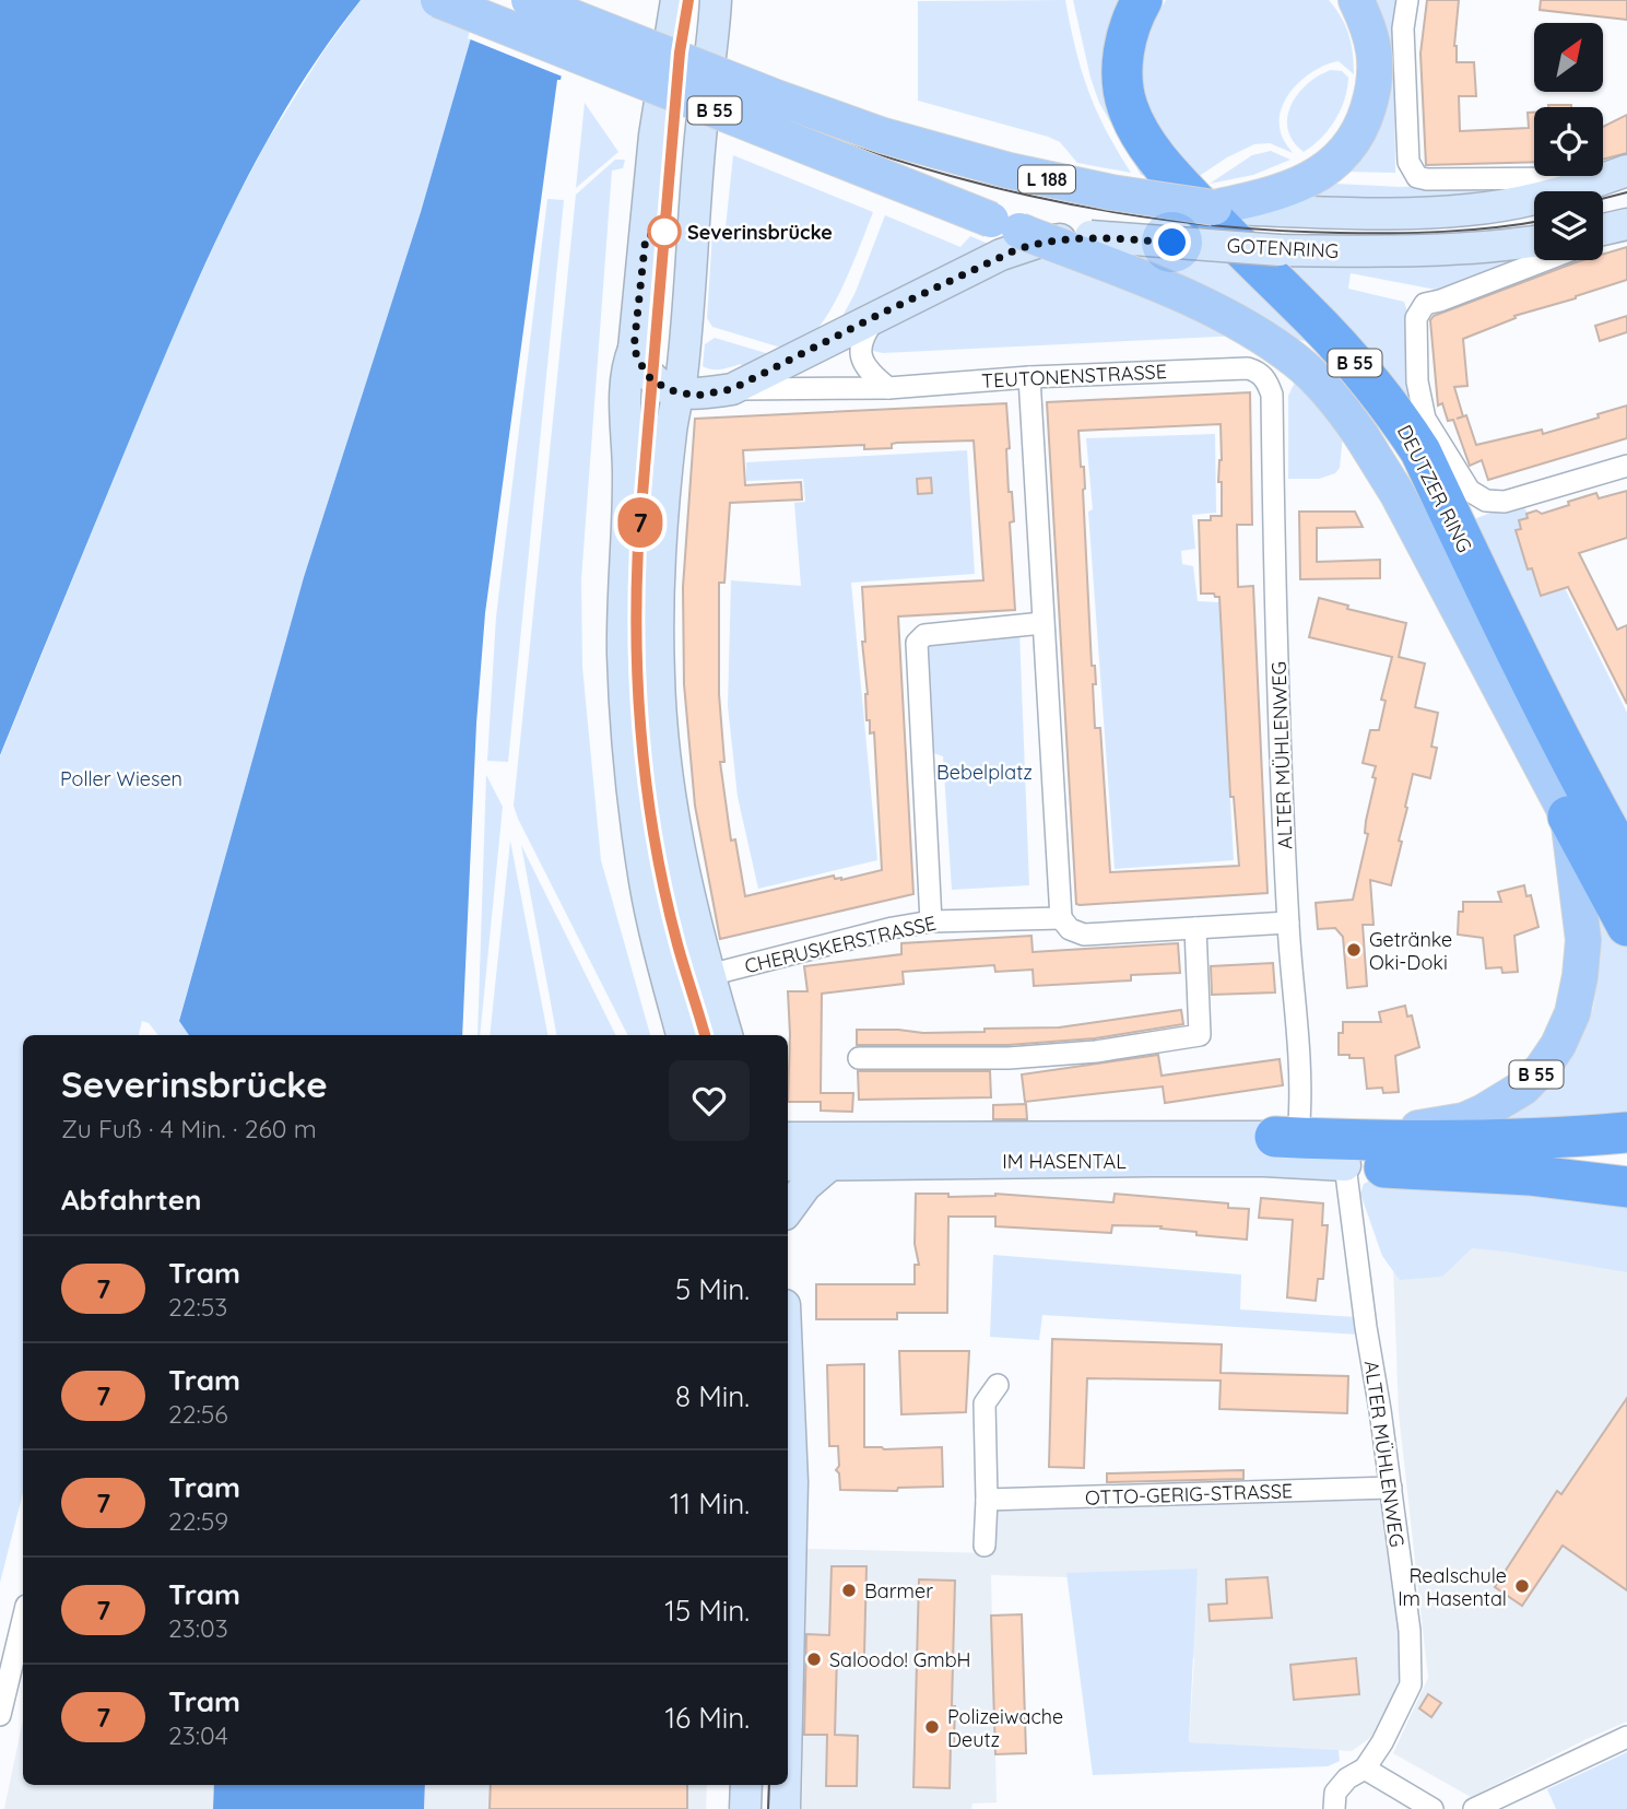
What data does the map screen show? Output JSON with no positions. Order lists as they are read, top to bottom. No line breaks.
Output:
{"streets":{"highway":["B 55","DEUTZER RING"],"main road":["L 188","GOTENRING","TEUTONENSTRASSE","IM HASENTAL"],"street":["ALTER MÜHLENWEG","CHERUSKERSTRASSE","OTTO-GERIG-STRASSE"]},"crossings":[["B 55","L 188"],["B 55","DEUTZER RING"],["B 55","ALTER MÜHLENWEG"],["B 55","IM HASENTAL"],["L 188","GOTENRING"],["L 188","DEUTZER RING"],["GOTENRING","TEUTONENSTRASSE"],["GOTENRING","DEUTZER RING"],["TEUTONENSTRASSE","ALTER MÜHLENWEG"],["ALTER MÜHLENWEG","CHERUSKERSTRASSE"],["ALTER MÜHLENWEG","IM HASENTAL"],["ALTER MÜHLENWEG","OTTO-GERIG-STRASSE"]],"parks":["Bebelplatz","Poller Wiesen"],"places":["Severinsbrücke","Getränke Oki-Doki","Realschule Im Hasental","Barmer","Saloodo! GmbH","Polizeiwache Deutz"],"lines":["tram line 7"],"north":"top right","page":{"on_map":"7","heading":[["Severinsbrücke","Zu Fuß · 4 Min. · 260 m"],"Abfahrten"],"list":[{"mark":"7","name":"Tram","note":"22:53","value":"5 Min."},{"mark":"7","name":"Tram","note":"22:56","value":"8 Min."},{"mark":"7","name":"Tram","note":"22:59","value":"11 Min."},{"mark":"7","name":"Tram","note":"23:03","value":"15 Min."},{"mark":"7","name":"Tram","note":"23:04","value":"16 Min."}]}}
